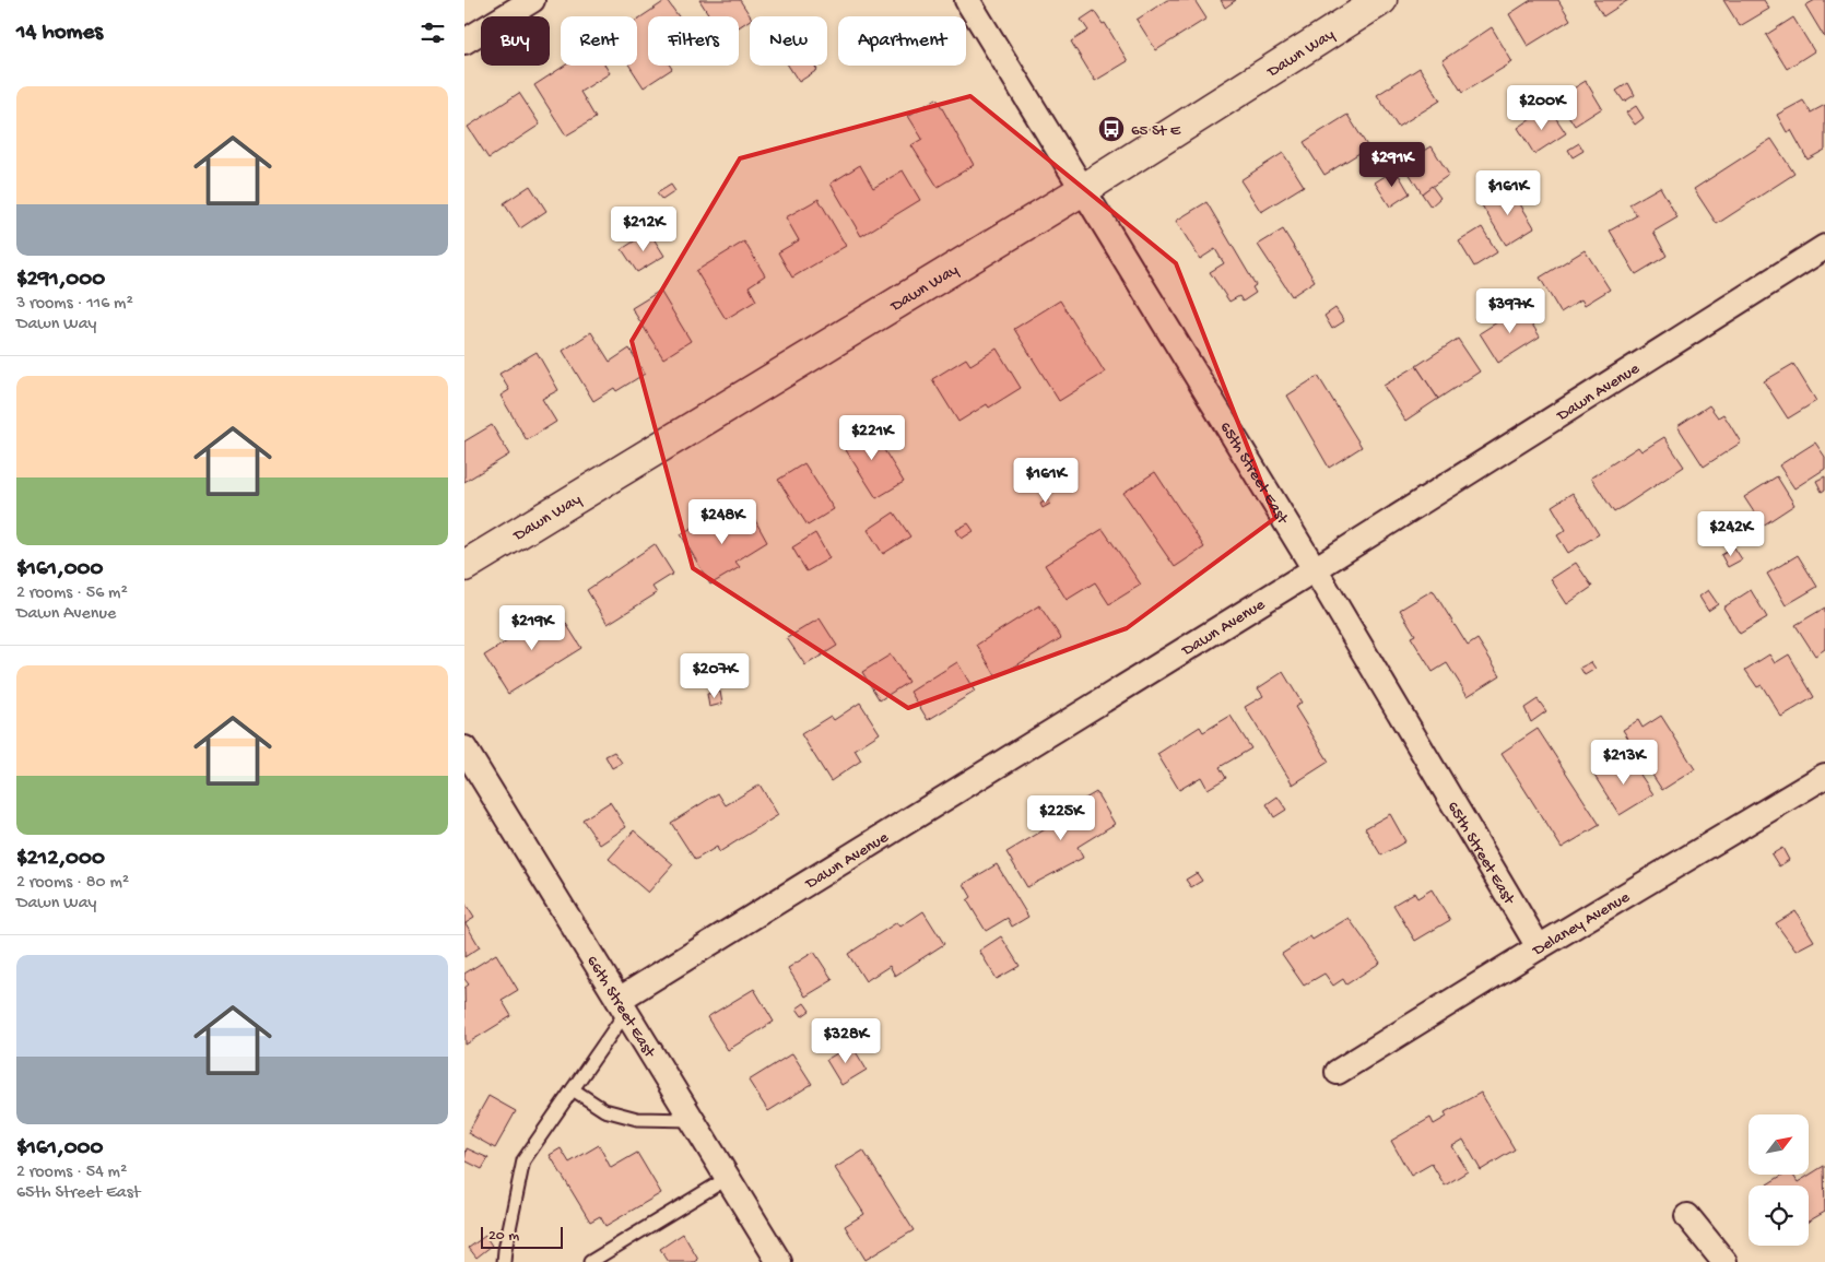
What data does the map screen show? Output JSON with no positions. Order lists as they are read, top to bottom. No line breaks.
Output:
{"streets":{"street":["Dawn Way","Dawn Avenue","65th Street East","Delaney Avenue","66th Street East"]},"crossings":[["Dawn Way","65th Street East"],["Dawn Avenue","65th Street East"],["Dawn Avenue","66th Street East"],["65th Street East","Delaney Avenue"]],"places":{"bus stop":["65 St E"]},"scale_bar":"20 m","north":"top right","page":{"heading":"14 homes","chip":["Buy","Rent","Filters","New","Apartment"],"list":[{"name":"$291,000","note":"3 rooms · 116 m² · Dawn Way"},{"name":"$161,000","note":"2 rooms · 56 m² · Dawn Avenue"},{"name":"$212,000","note":"2 rooms · 80 m² · Dawn Way"},{"name":"$161,000","note":"2 rooms · 54 m² · 65th Street East"}],"price":["$200K","$291K","$161K","$212K","$397K","$221K","$161K","$248K","$242K","$219K","$207K","$213K","$225K","$328K"],"scale":"20 m"}}
